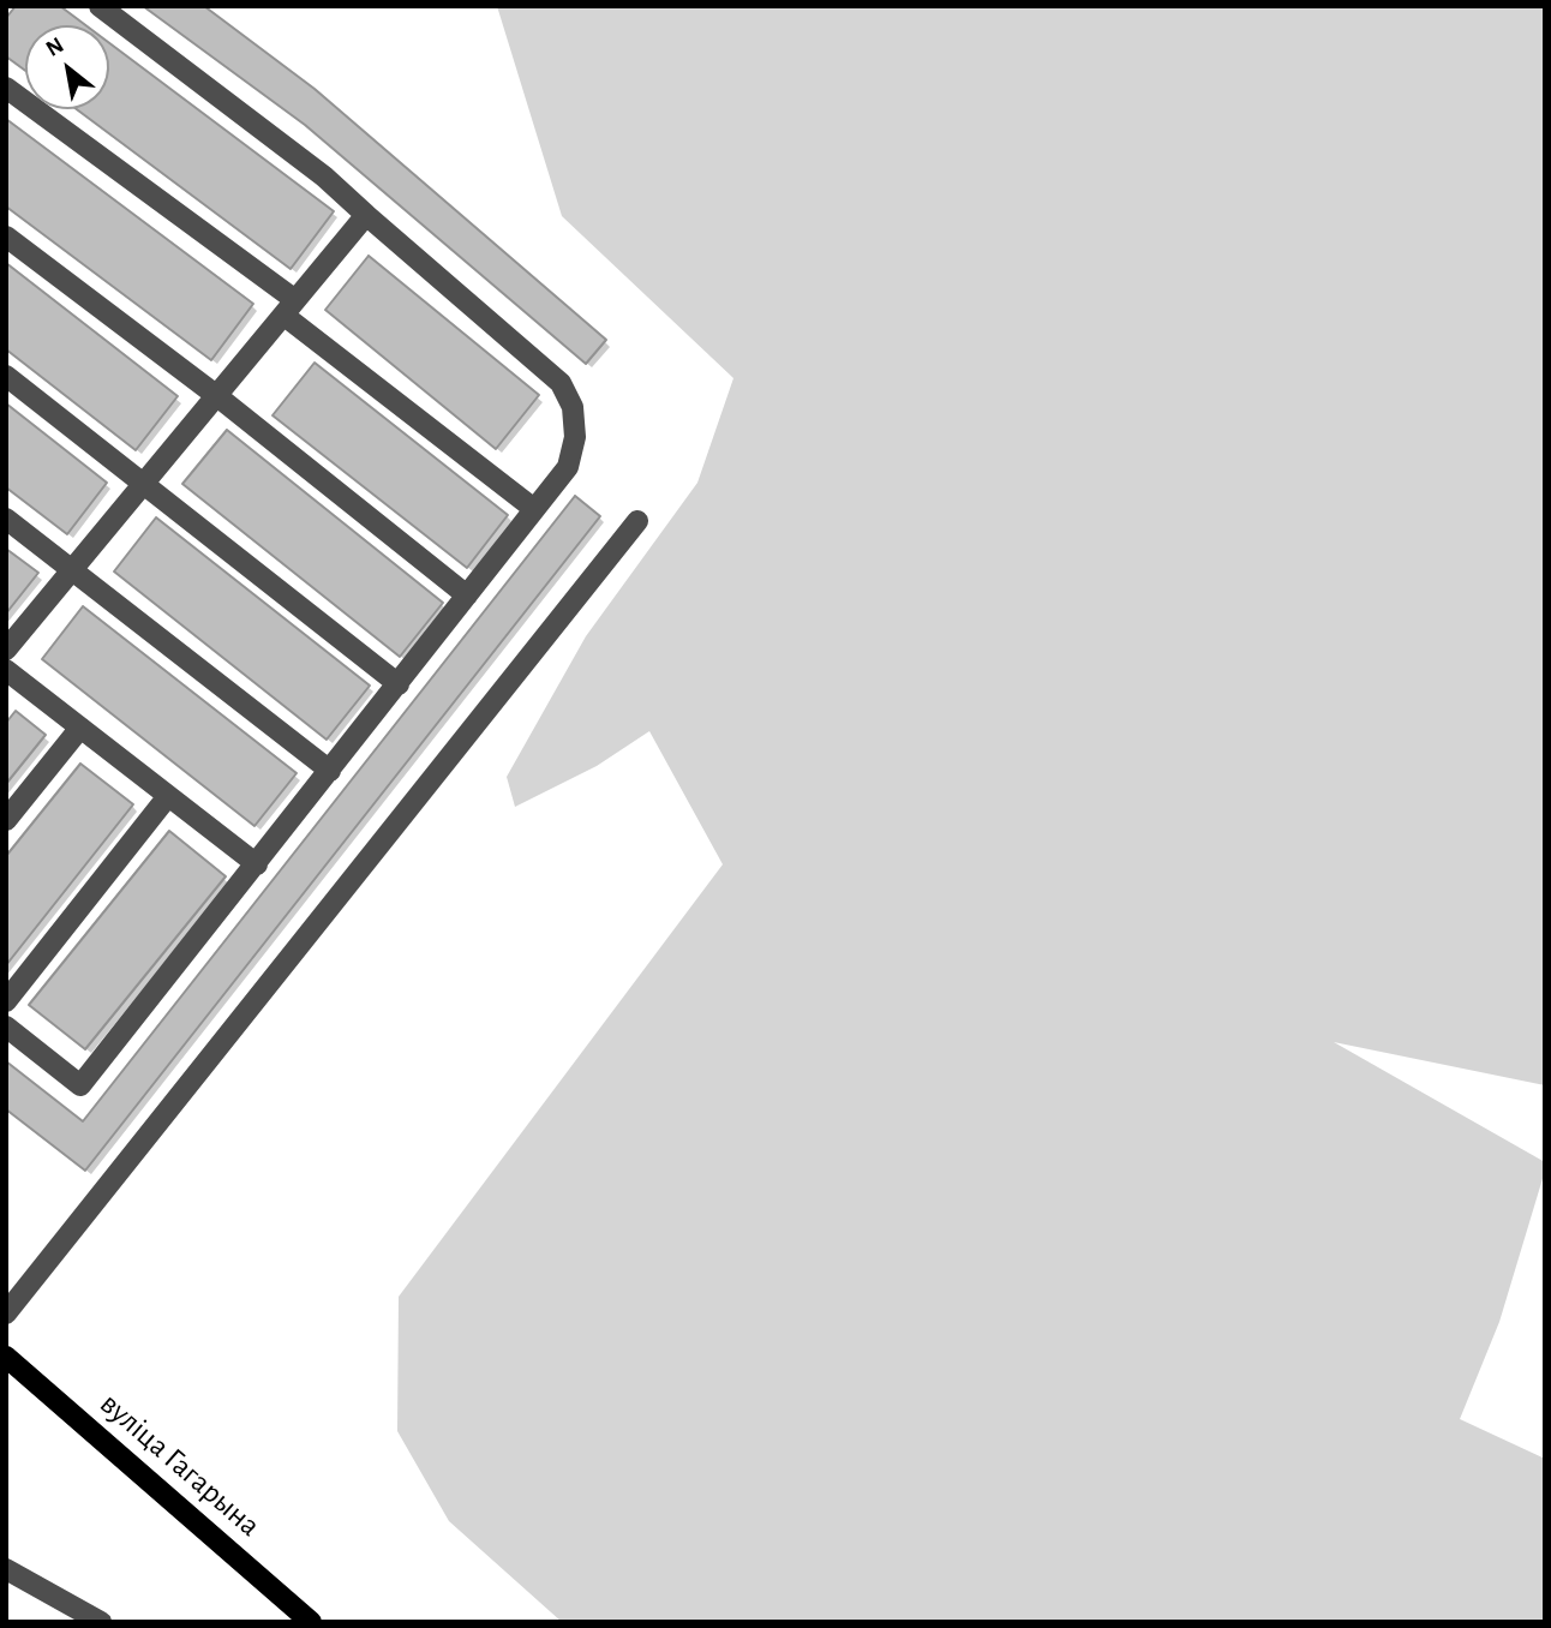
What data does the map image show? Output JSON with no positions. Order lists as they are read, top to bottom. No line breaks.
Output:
{"streets":{"main road":["вуліца Гагарына"]},"north":"top left"}
